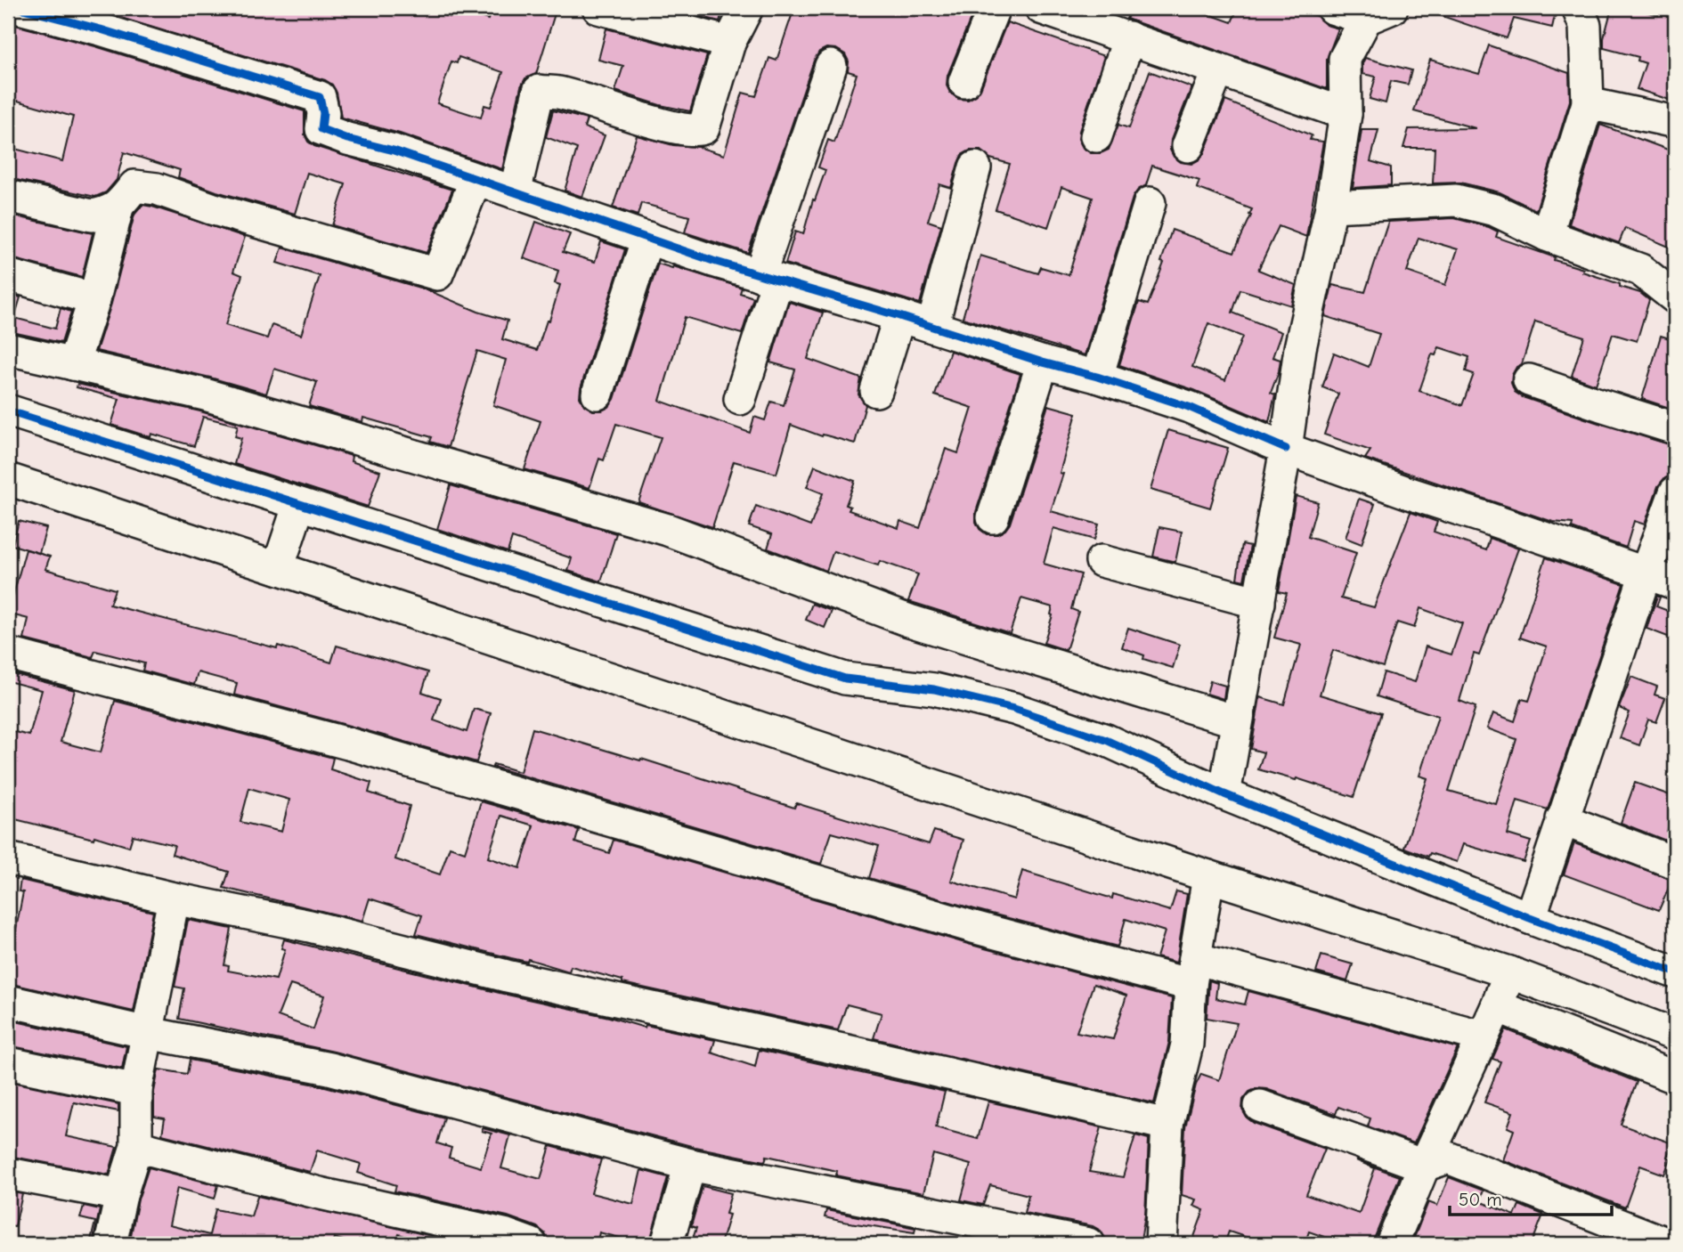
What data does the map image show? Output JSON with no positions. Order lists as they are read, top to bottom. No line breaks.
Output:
{"scale_bar":"50 m"}
